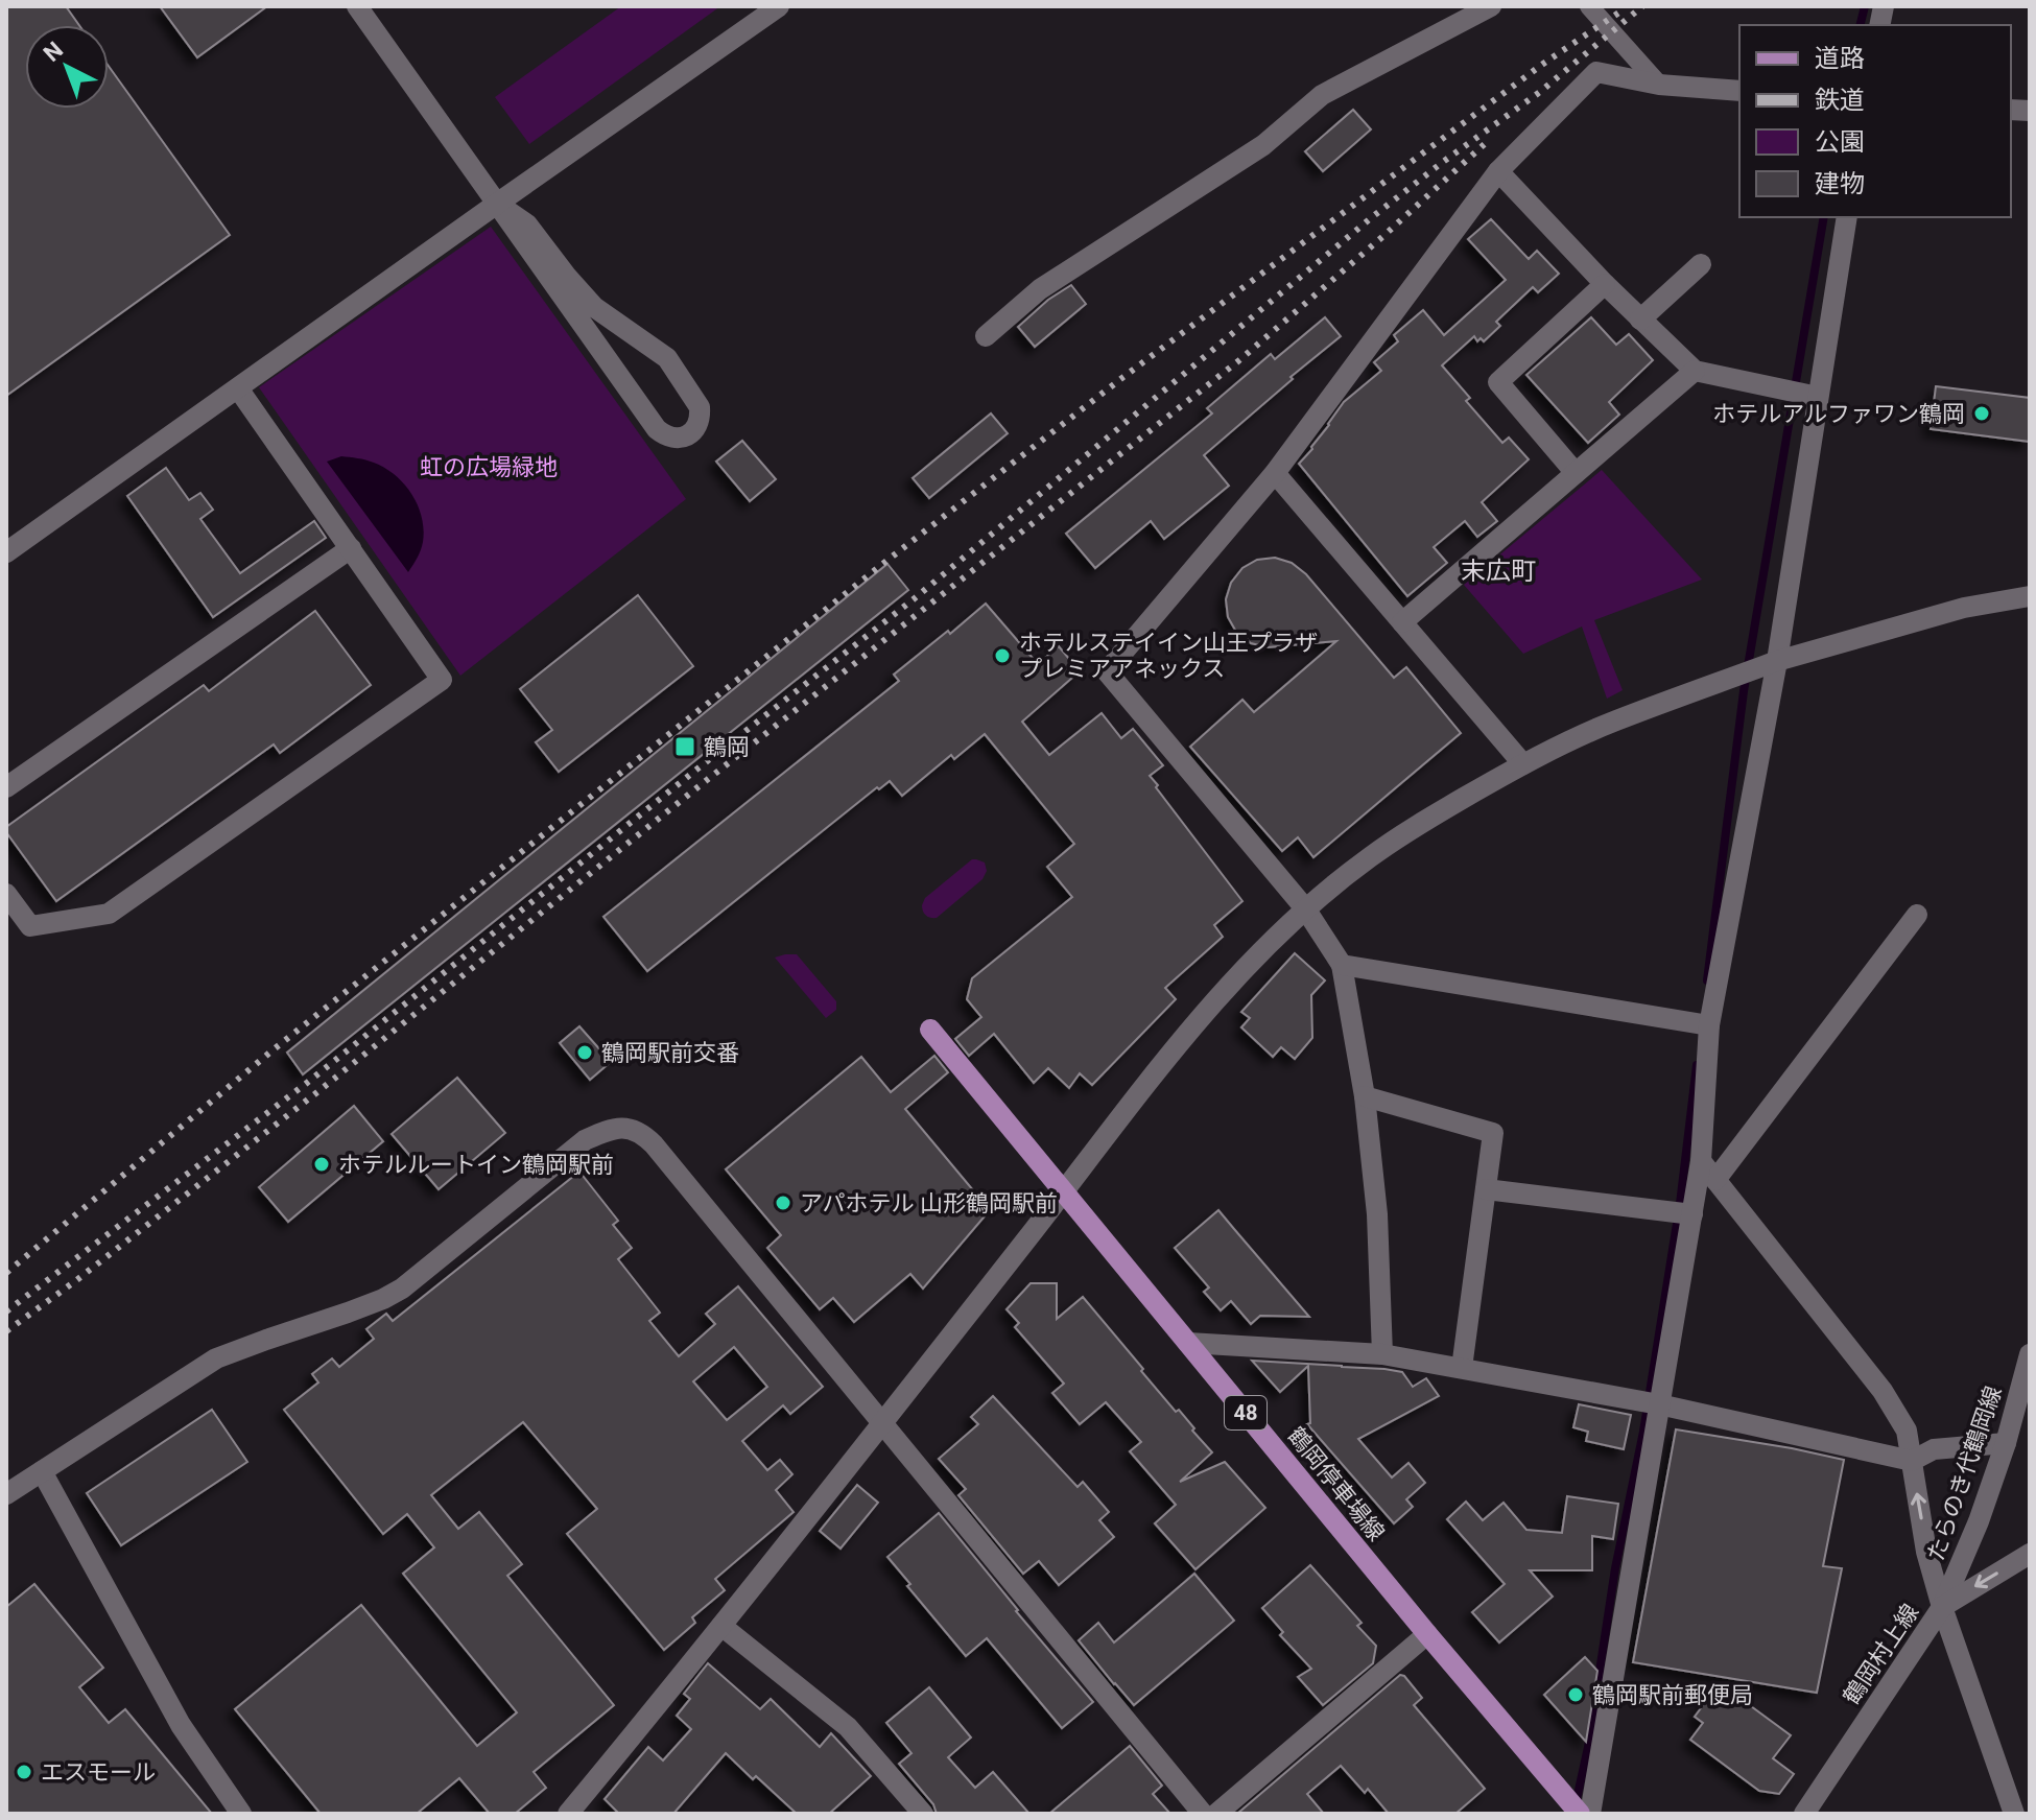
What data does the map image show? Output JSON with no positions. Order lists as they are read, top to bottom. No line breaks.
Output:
{"streets":{"main road":["48","鶴岡停車場線"],"street":["たらのき代鶴岡線","鶴岡村上線"]},"crossings":[["たらのき代鶴岡線","鶴岡村上線"]],"districts":["末広町"],"parks":["虹の広場緑地"],"places":{"other":["ホテルアルファワン鶴岡","ホテルステイイン山王プラザ プレミアアネックス","鶴岡駅前交番","ホテルルートイン鶴岡駅前","アパホテル 山形鶴岡駅前","鶴岡駅前郵便局","エスモール"],"transit":["鶴岡"]},"legend":["道路","鉄道","公園","建物"],"north":"top left"}
